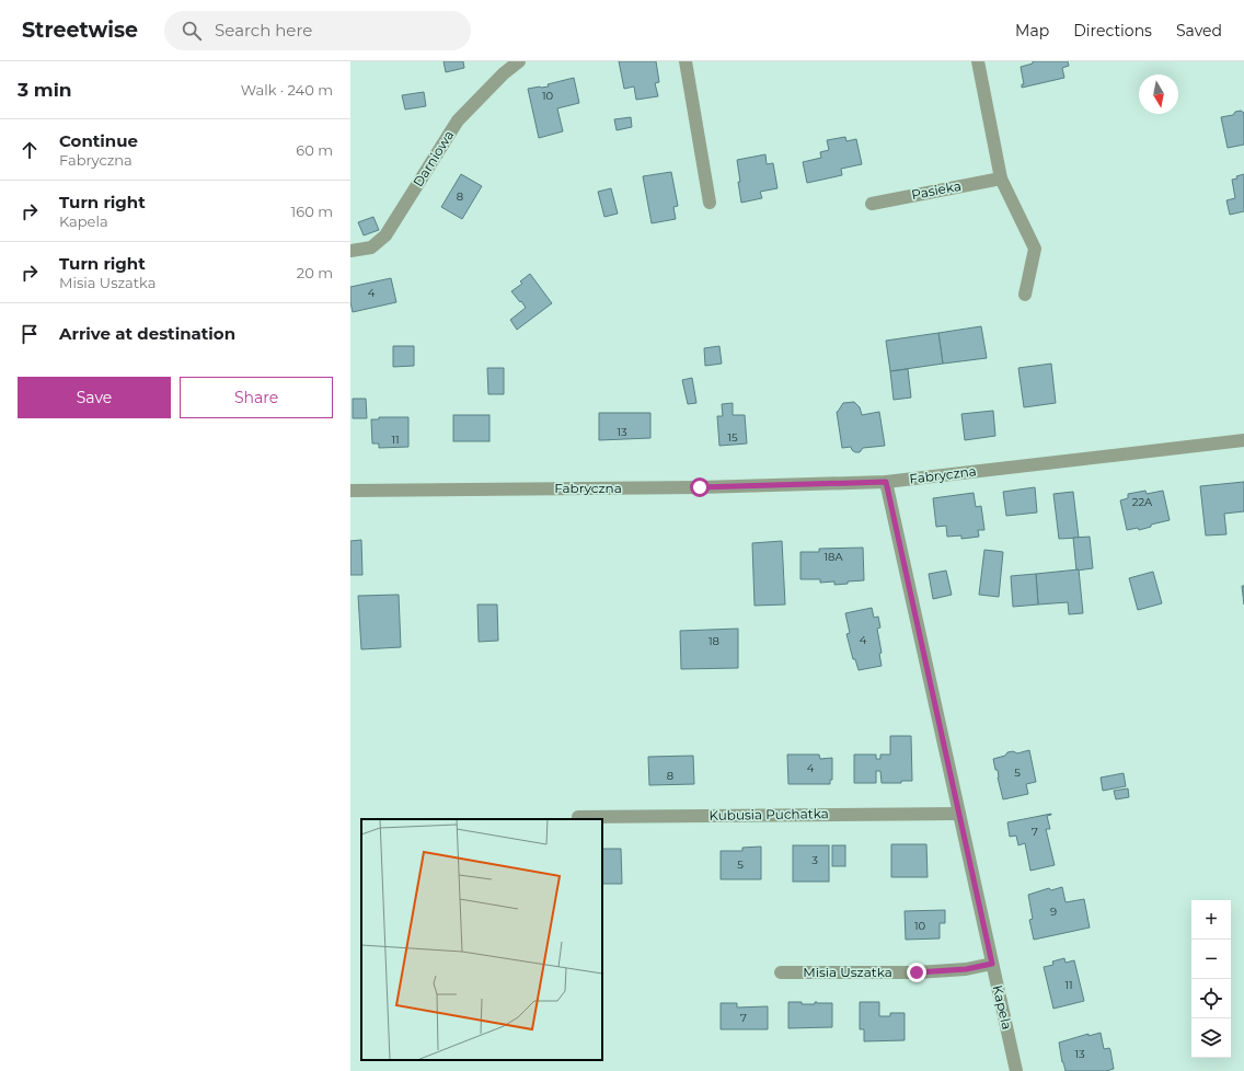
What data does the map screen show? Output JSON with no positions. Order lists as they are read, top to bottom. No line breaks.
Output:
{"streets":{"street":["Darniowa","Pasieka","Fabryczna","Kubusia Puchatka","Misia Uszatka","Kapela"]},"crossings":[["Fabryczna","Kapela"],["Kubusia Puchatka","Kapela"],["Misia Uszatka","Kapela"]],"house_numbers":["10","8","4","13","15","11","22A","18A","4","18","4","5","8","7","3","5","9","10","11","7","13"],"north":"bottom","page":{"header":"Streetwise","search":"Search here","nav":["Map","Directions","Saved"],"heading":["3 min","Walk · 240 m"],"list":[["Continue","Fabryczna","60 m"],["Turn right","Kapela","160 m"],["Turn right","Misia Uszatka","20 m"],"Arrive at destination"],"buttons":["Save","Share"],"map_buttons":["+","−"]}}
